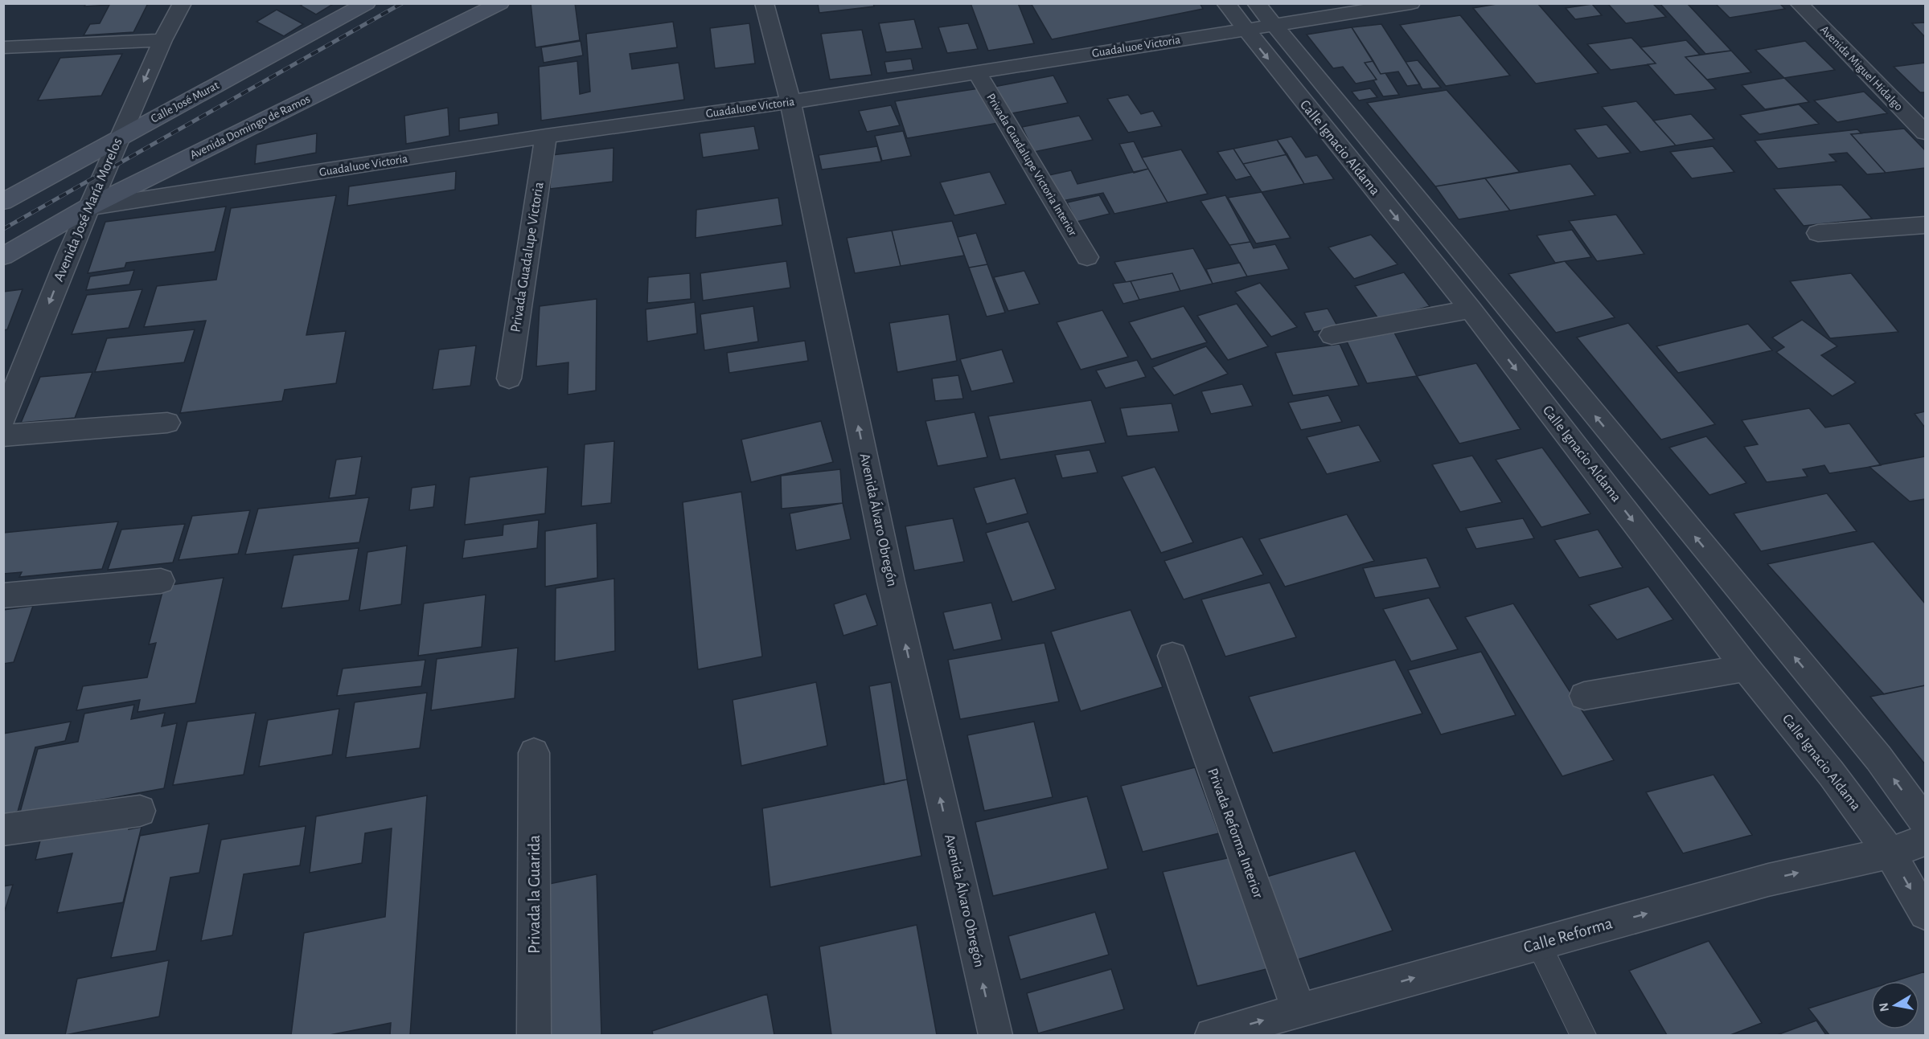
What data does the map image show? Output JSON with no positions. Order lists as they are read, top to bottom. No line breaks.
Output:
{"streets":{"street":["Guadaluoe Victoria","Avenida Miguel Hidalgo","Calle José Murat","Avenida Domingo de Ramos","Calle Ignacio Aldama","Privada Guadalupe Victoria Interior","Avenida José María Morelos","Privada Guadalupe Victoria","Avenida Álvaro Obregón","Privada Reforma Interior","Privada la Guarida","Calle Reforma"]},"crossings":[["Guadaluoe Victoria","Avenida Domingo de Ramos"],["Guadaluoe Victoria","Calle Ignacio Aldama"],["Guadaluoe Victoria","Privada Guadalupe Victoria Interior"],["Guadaluoe Victoria","Avenida José María Morelos"],["Guadaluoe Victoria","Privada Guadalupe Victoria"],["Guadaluoe Victoria","Avenida Álvaro Obregón"],["Calle José Murat","Avenida José María Morelos"],["Avenida Domingo de Ramos","Avenida José María Morelos"],["Calle Ignacio Aldama","Calle Reforma"],["Privada Reforma Interior","Calle Reforma"]],"one_way":["Avenida José María Morelos","Avenida Álvaro Obregón","Calle Reforma"],"north":"left"}
